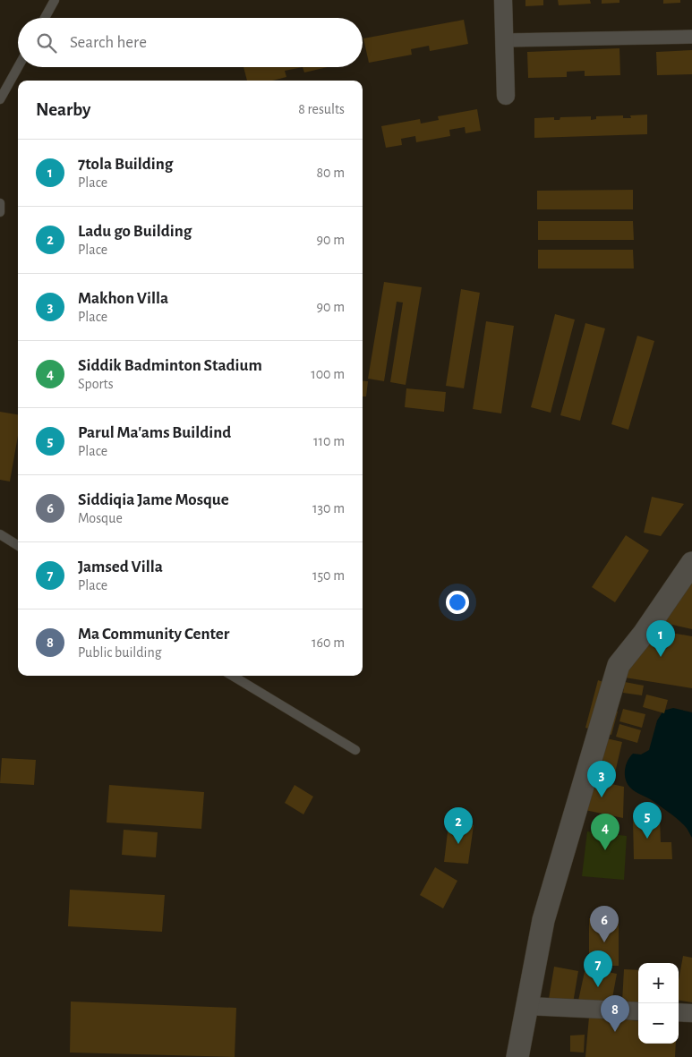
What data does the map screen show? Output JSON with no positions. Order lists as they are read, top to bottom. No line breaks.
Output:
{"page":{"search":"Search here","heading":["Nearby","8 results"],"list":[{"mark":"1","name":"7tola Building","note":"Place","value":"80 m"},{"mark":"2","name":"Ladu go Building","note":"Place","value":"90 m"},{"mark":"3","name":"Makhon Villa","note":"Place","value":"90 m"},{"mark":"4","name":"Siddik Badminton Stadium","note":"Sports","value":"100 m"},{"mark":"5","name":"Parul Ma'ams Buildind","note":"Place","value":"110 m"},{"mark":"6","name":"Siddiqia Jame Mosque","note":"Mosque","value":"130 m"},{"mark":"7","name":"Jamsed Villa","note":"Place","value":"150 m"},{"mark":"8","name":"Ma Community Center","note":"Public building","value":"160 m"}],"pins":["1","3","5","2","4","6","7","8"],"map_buttons":["+","−"]}}
